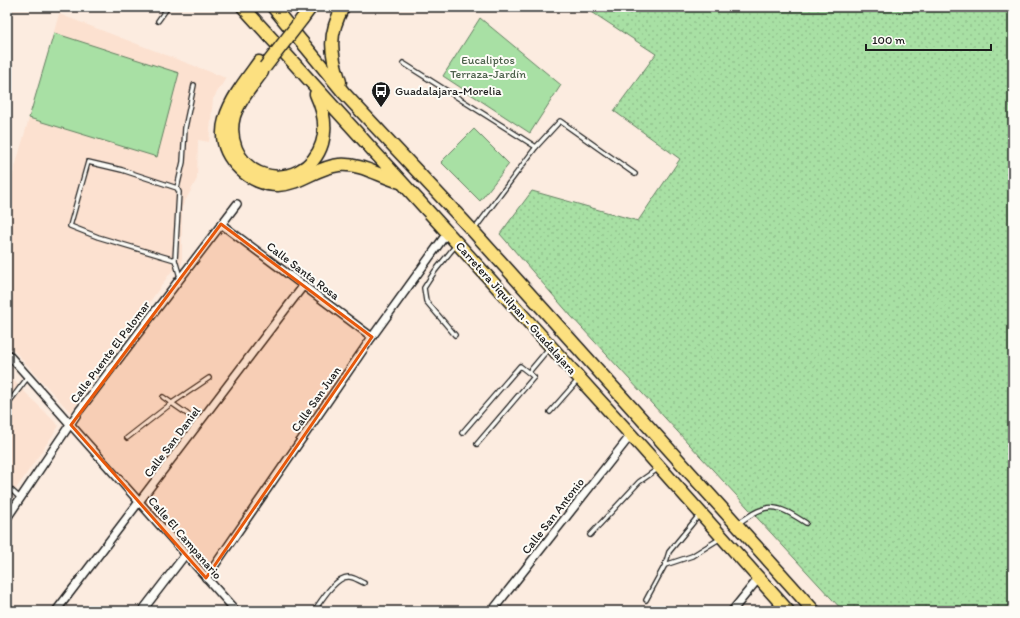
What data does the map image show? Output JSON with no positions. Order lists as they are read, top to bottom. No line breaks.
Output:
{"streets":{"highway":["Carretera Jiquilpan - Guadalajara"],"street":["Calle Santa Rosa","Calle Puente El Palomar","Calle San Juan","Calle San Daniel","Calle San Antonio","Calle El Campanario"]},"crossings":[["Calle Santa Rosa","Calle Puente El Palomar"],["Calle Santa Rosa","Calle San Juan"],["Calle Santa Rosa","Calle San Daniel"],["Carretera Jiquilpan - Guadalajara","Calle San Juan"],["Carretera Jiquilpan - Guadalajara","Calle San Antonio"],["Calle Puente El Palomar","Calle El Campanario"],["Calle San Juan","Calle El Campanario"],["Calle San Daniel","Calle El Campanario"]],"parks":["Eucaliptos Terraza-Jardín"],"places":{"bus stop":["Guadalajara-Morelia"]},"scale_bar":"100 m"}
